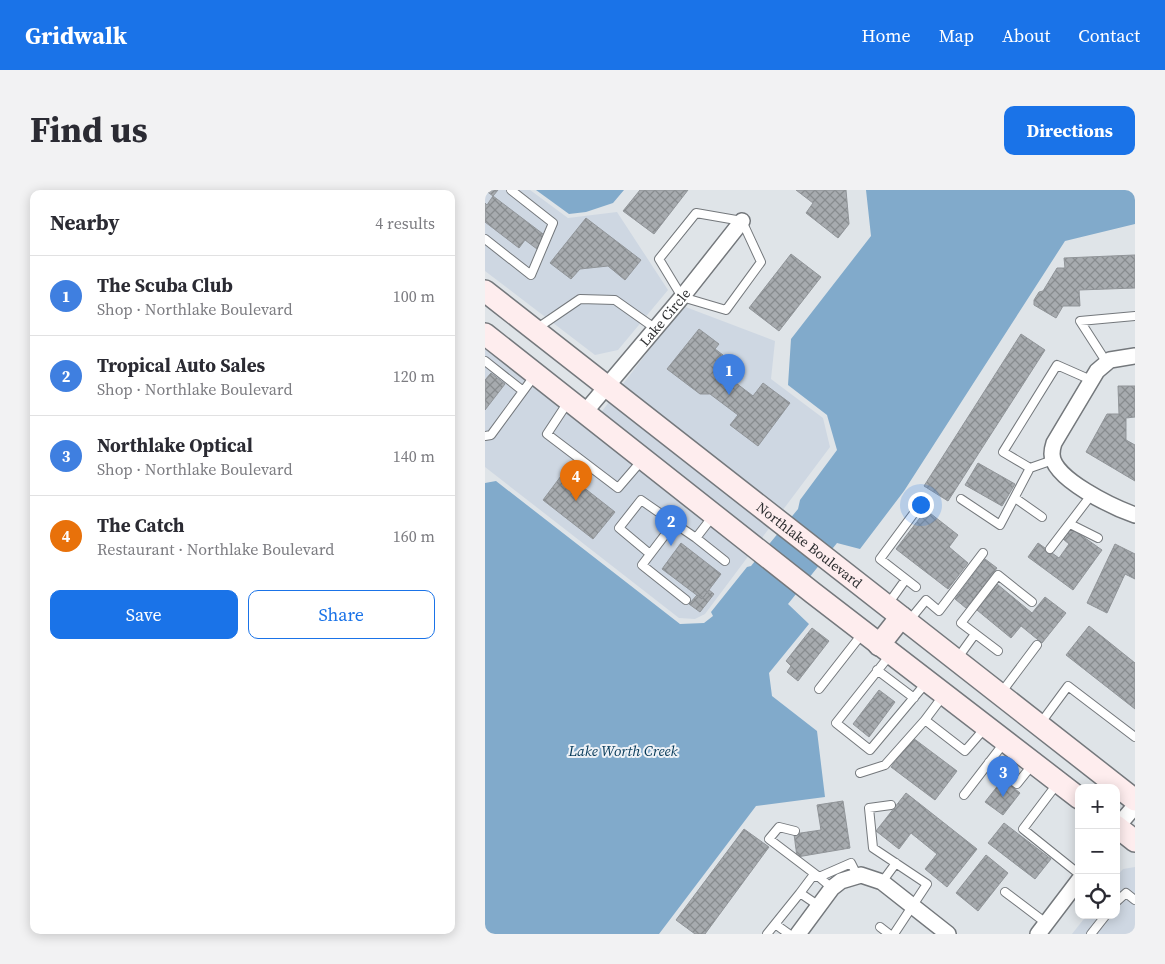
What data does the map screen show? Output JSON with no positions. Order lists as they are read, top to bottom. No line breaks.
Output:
{"streets":{"main road":["Northlake Boulevard"],"street":["Lake Circle"]},"crossings":[["Lake Circle","Northlake Boulevard"]],"water":["Lake Worth Creek"],"page":{"header":"Gridwalk","nav":["Home","Map","About","Contact"],"title":"Find us","buttons":["Directions",["Save","Share"]],"heading":["Nearby","4 results"],"list":[{"mark":"1","name":"The Scuba Club","note":"Shop · Northlake Boulevard","value":"100 m"},{"mark":"2","name":"Tropical Auto Sales","note":"Shop · Northlake Boulevard","value":"120 m"},{"mark":"3","name":"Northlake Optical","note":"Shop · Northlake Boulevard","value":"140 m"},{"mark":"4","name":"The Catch","note":"Restaurant · Northlake Boulevard","value":"160 m"}],"pins":["1","4","2","3"],"map_buttons":["+","−"]}}
